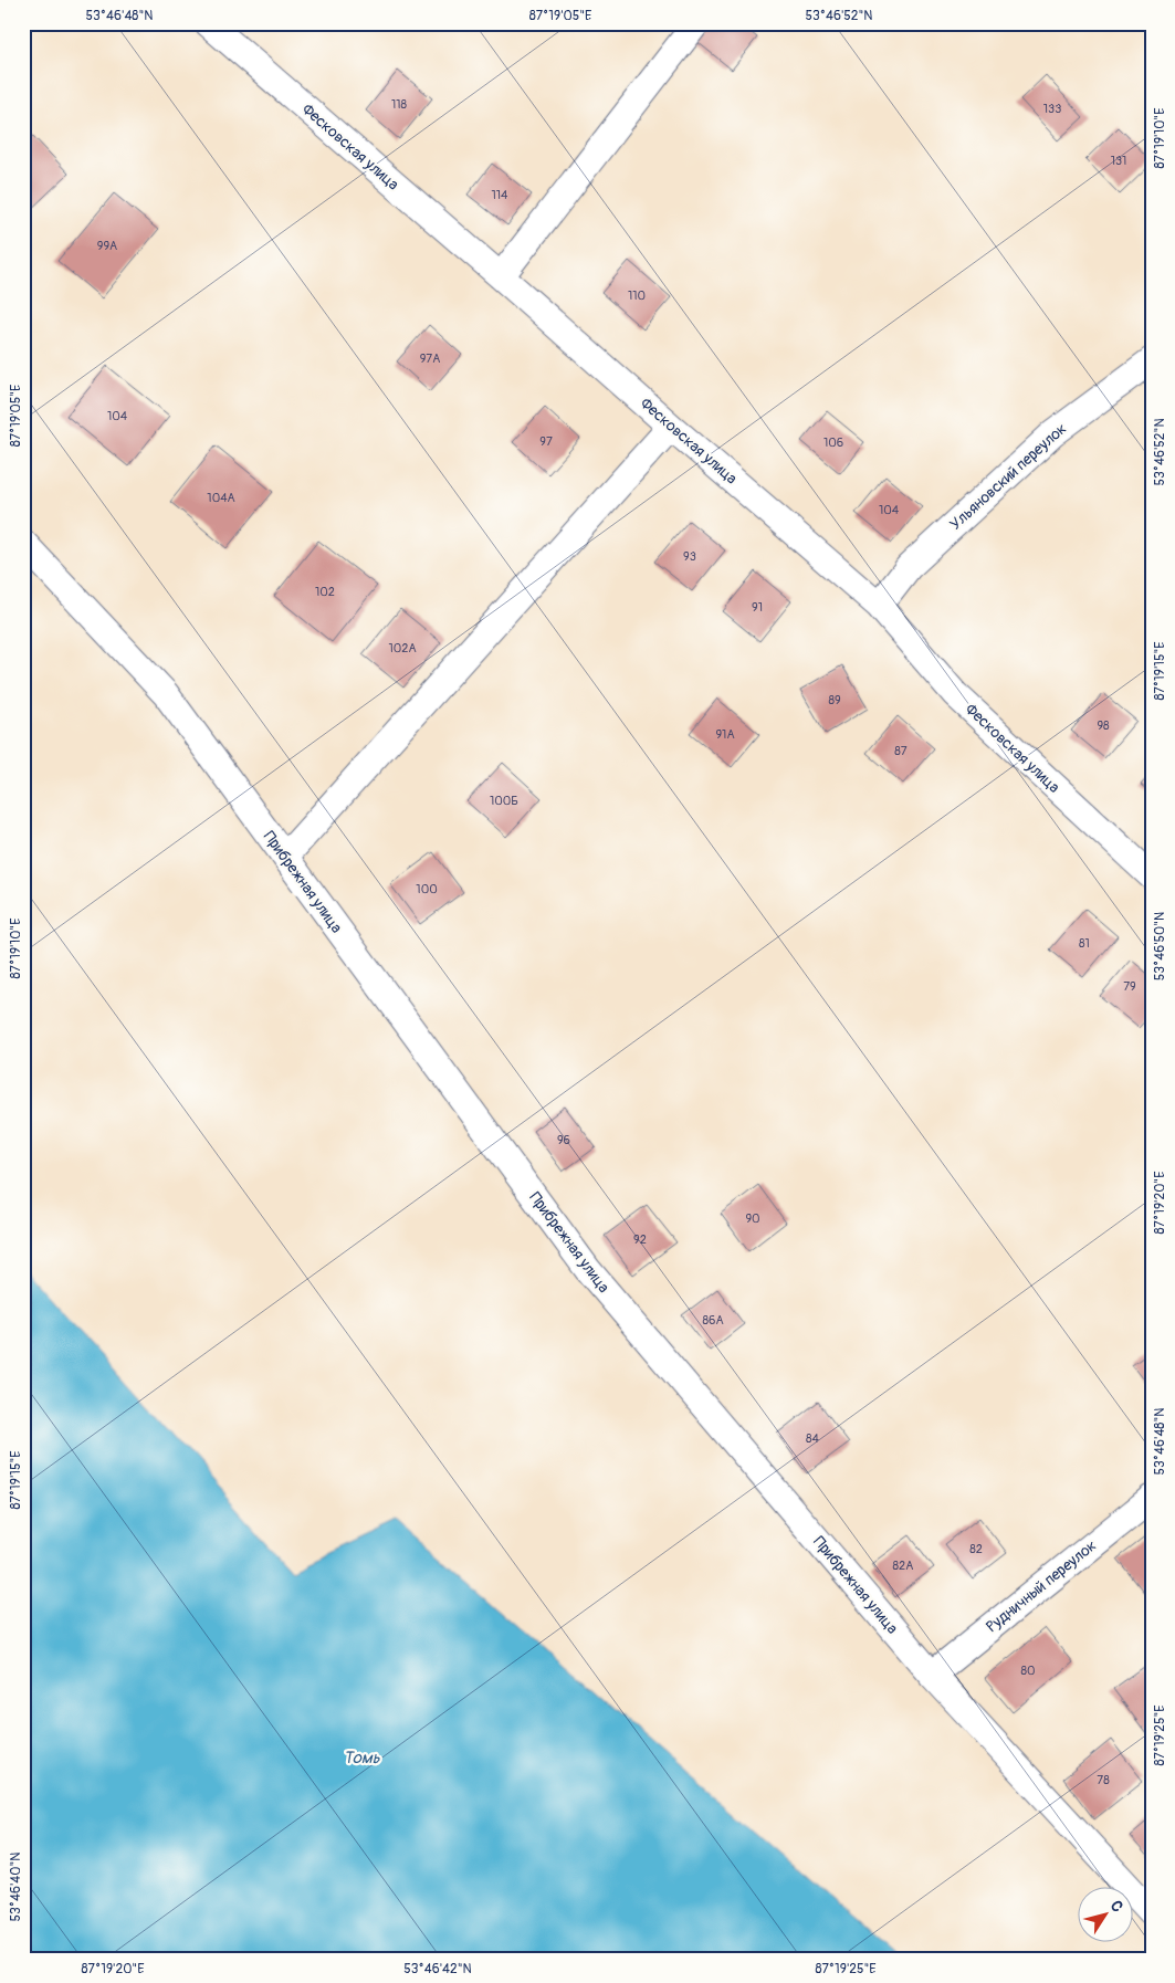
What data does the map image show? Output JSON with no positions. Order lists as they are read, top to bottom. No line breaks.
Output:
{"streets":{"street":["Фесковская улица","Ульяновский переулок","Прибрежная улица","Рудничный переулок"]},"crossings":[["Фесковская улица","Ульяновский переулок"],["Прибрежная улица","Рудничный переулок"]],"water":["Томь"],"house_numbers":["118","133","131","114","99А","110","97А","104","97","106","104А","104","93","102","91","102А","89","98","91А","87","100Б","100","81","79","96","90","92","86А","84","82","82А","80","78"],"north":"top right","coordinates":["53°46'48\"N","87°19'05\"E","53°46'52\"N","87°19'10\"E","87°19'15\"E","53°46'50\"N","87°19'20\"E","87°19'25\"E","53°46'40\"N","53°46'42\"N"]}
